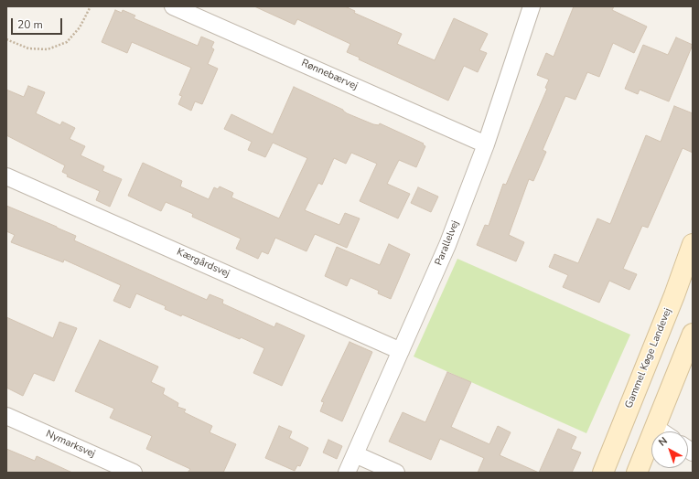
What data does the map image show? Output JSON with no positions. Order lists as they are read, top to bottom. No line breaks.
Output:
{"streets":{"main road":["Gammel Køge Landevej"],"street":["Rønnebærvej","Parallelvej","Kærgårdsvej","Nymarksvej"]},"crossings":[["Rønnebærvej","Parallelvej"],["Parallelvej","Kærgårdsvej"]],"scale_bar":"20 m","north":"top left"}
